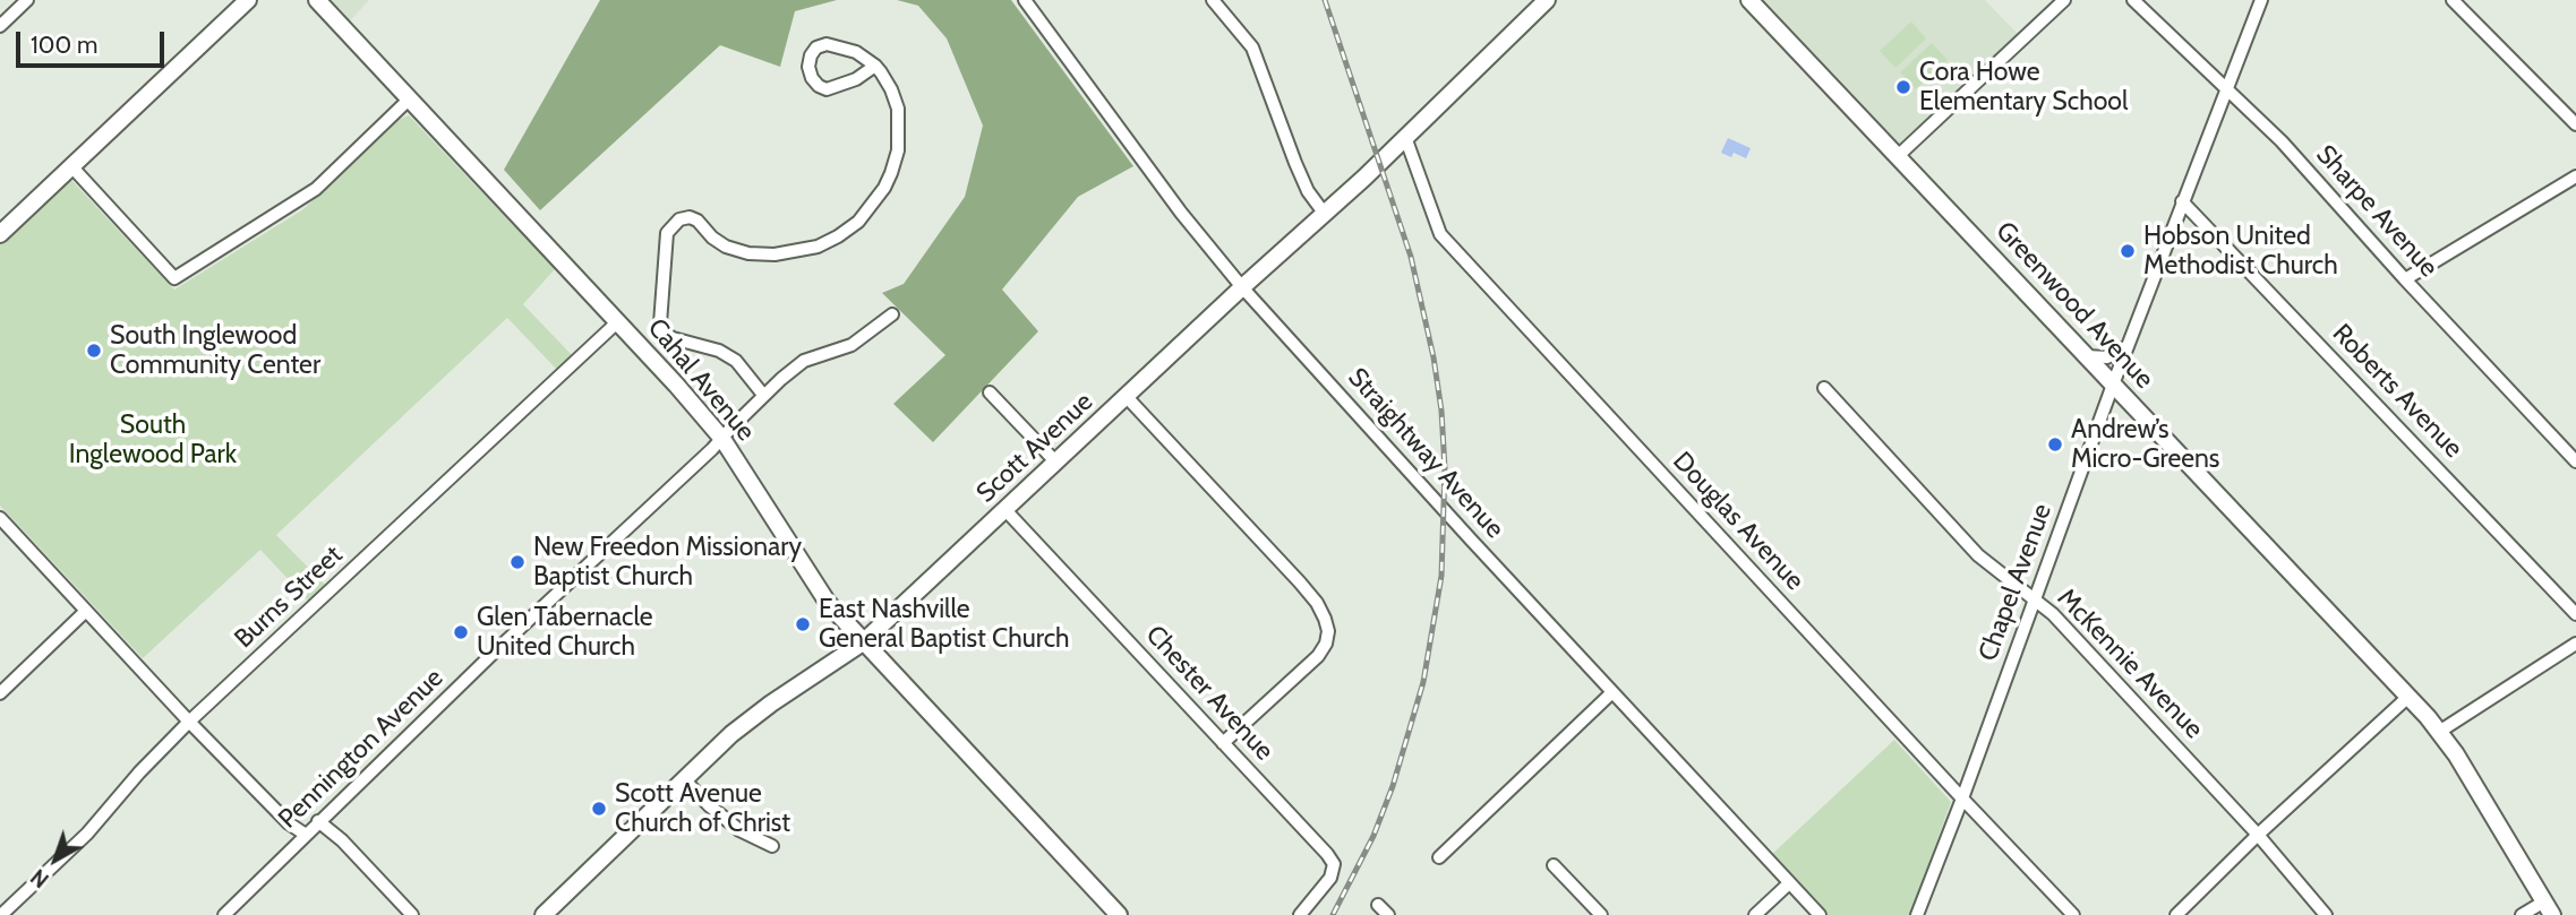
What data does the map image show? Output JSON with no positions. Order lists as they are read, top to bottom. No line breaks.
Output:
{"streets":{"street":["Sharpe Avenue","Greenwood Avenue","Cahal Avenue","Roberts Avenue","Scott Avenue","Straightway Avenue","Douglas Avenue","Chapel Avenue","Burns Street","McKennie Avenue","Chester Avenue","Pennington Avenue"]},"crossings":[["Sharpe Avenue","Chapel Avenue"],["Greenwood Avenue","Chapel Avenue"],["Cahal Avenue","Scott Avenue"],["Cahal Avenue","Burns Street"],["Cahal Avenue","Pennington Avenue"],["Roberts Avenue","Chapel Avenue"],["Scott Avenue","Straightway Avenue"],["Scott Avenue","Douglas Avenue"],["Scott Avenue","Chester Avenue"],["Douglas Avenue","Chapel Avenue"],["Chapel Avenue","McKennie Avenue"]],"parks":["South Inglewood Park"],"places":["Cora Howe Elementary School","Hobson United Methodist Church","South Inglewood Community Center","Andrew’s Micro-Greens","New Freedon Missionary Baptist Church","East Nashville General Baptist Church","Glen Tabernacle United Church","Scott Avenue Church of Christ"],"scale_bar":"100 m","north":"bottom left"}
